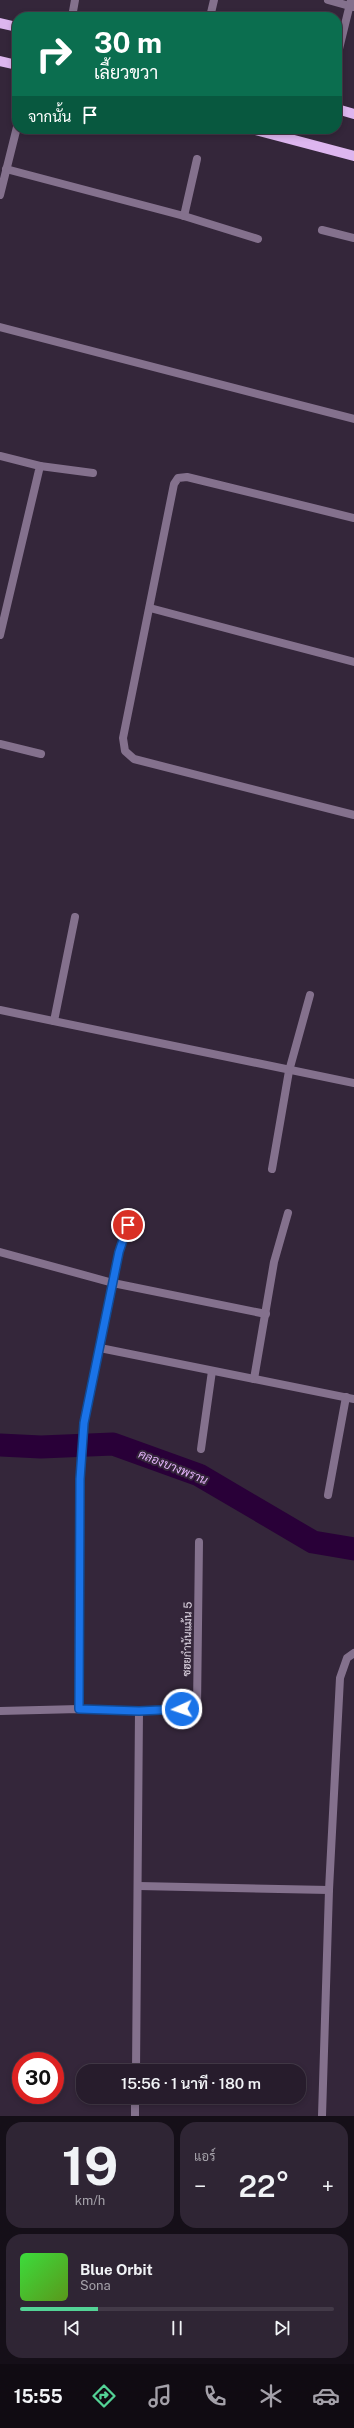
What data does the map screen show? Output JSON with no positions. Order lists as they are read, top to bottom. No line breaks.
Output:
{"streets":{"street":["ซฮยกำนันแม้น 5"]},"water":["คลองบางพราน"],"page":{"turn":["30 m","เลี้ยวขวา"],"then":"จากนั้น","limit":"30","trip":"15:56 · 1 นาที · 180 m","tile":[["19","km/h"],"แอร์"],"heat":["−","22°","+"],"song":["Blue Orbit","Sona"],"tabs":"15:55"}}
